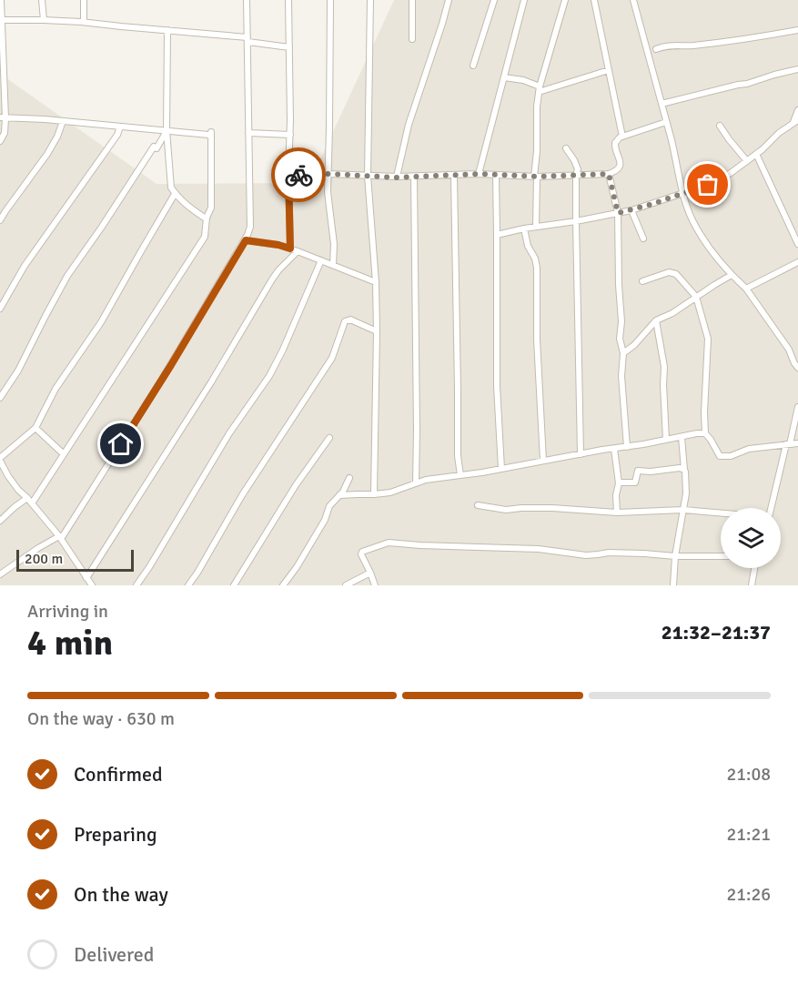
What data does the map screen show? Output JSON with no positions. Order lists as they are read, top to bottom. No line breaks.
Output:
{"scale_bar":"200 m","page":{"scale":"200 m","heading":["4 min","Arriving in","21:32–21:37"],"bar":"On the way · 630 m","list":[["Confirmed","21:08"],["Preparing","21:21"],["On the way","21:26"],"Delivered"]}}
